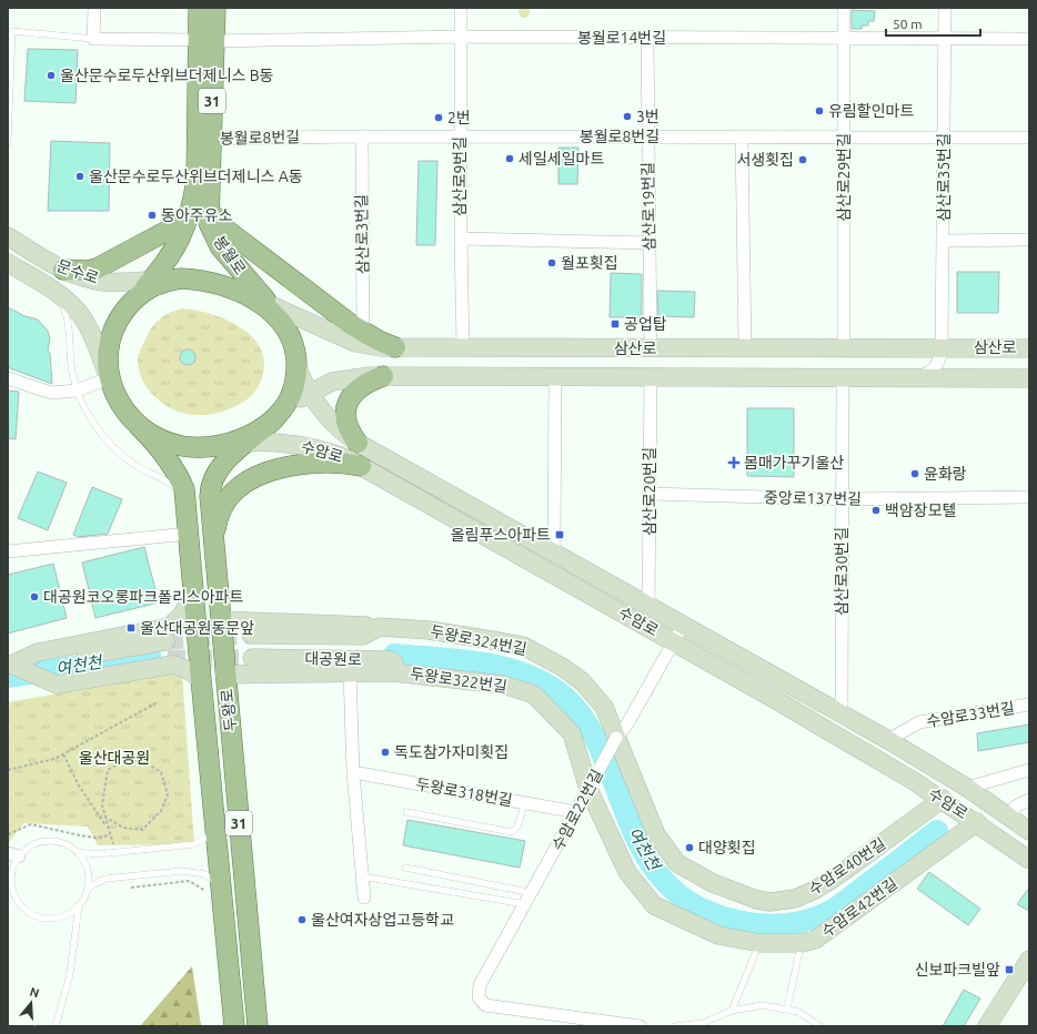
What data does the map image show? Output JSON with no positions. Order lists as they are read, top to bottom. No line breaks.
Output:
{"streets":{"main road":["31","봉월로","문수로","삼산로","수암로","두왕로324번길","대공원로","두왕로322번길","두왕로","수암로40번길","수암로42번길"],"street":["봉월로14번길","봉월로8번길","삼산로9번길","삼산로29번길","삼산로35번길","삼산로19번길","삼산로3번길","삼산로20번길","중앙로137번길","삼산로30번길","수암로33번길","두왕로318번길","수암로22번길"]},"crossings":[["봉월로14번길","삼산로9번길"],["봉월로14번길","삼산로29번길"],["봉월로14번길","삼산로35번길"],["봉월로14번길","삼산로19번길"],["봉월로14번길","봉월로"],["봉월로8번길","삼산로9번길"],["봉월로8번길","삼산로29번길"],["봉월로8번길","삼산로35번길"],["봉월로8번길","삼산로19번길"],["봉월로8번길","삼산로3번길"],["봉월로8번길","봉월로"],["삼산로9번길","삼산로19번길"],["삼산로9번길","삼산로"],["삼산로29번길","삼산로"],["삼산로35번길","삼산로"],["삼산로19번길","삼산로"],["봉월로","문수로"],["봉월로","삼산로"],["봉월로","수암로"],["삼산로","수암로"],["삼산로","삼산로20번길"],["삼산로","삼산로30번길"],["삼산로","두왕로"],["수암로","삼산로20번길"],["수암로","삼산로30번길"],["수암로","두왕로"],["수암로","수암로33번길"],["수암로","수암로22번길"],["수암로","수암로40번길"],["수암로","수암로42번길"],["삼산로20번길","중앙로137번길"],["중앙로137번길","삼산로30번길"],["두왕로324번길","대공원로"],["두왕로324번길","두왕로"],["두왕로324번길","수암로22번길"],["두왕로324번길","수암로40번길"],["대공원로","두왕로322번길"],["두왕로322번길","두왕로"],["두왕로322번길","수암로22번길"],["두왕로322번길","수암로42번길"],["두왕로318번길","수암로22번길"],["수암로22번길","수암로40번길"],["수암로22번길","수암로42번길"]],"water":["여천천"],"parks":["울산대공원"],"places":{"other":["울산문수로두산위브더제니스 B동","유림할인마트","3번","2번","세일세일마트","서생횟집","울산문수로두산위브더제니스 A동","동아주유소","월포횟집","윤화랑","백암장모텔","대공원코오롱파크폴리스아파트","독도참가자미횟집","대양횟집","울산여자상업고등학교"],"transit":["공업탑","올림푸스아파트","울산대공원동문앞","신보파크빌앞"],"health":["몸매가꾸기울산"]},"scale_bar":"50 m","north":"top"}
